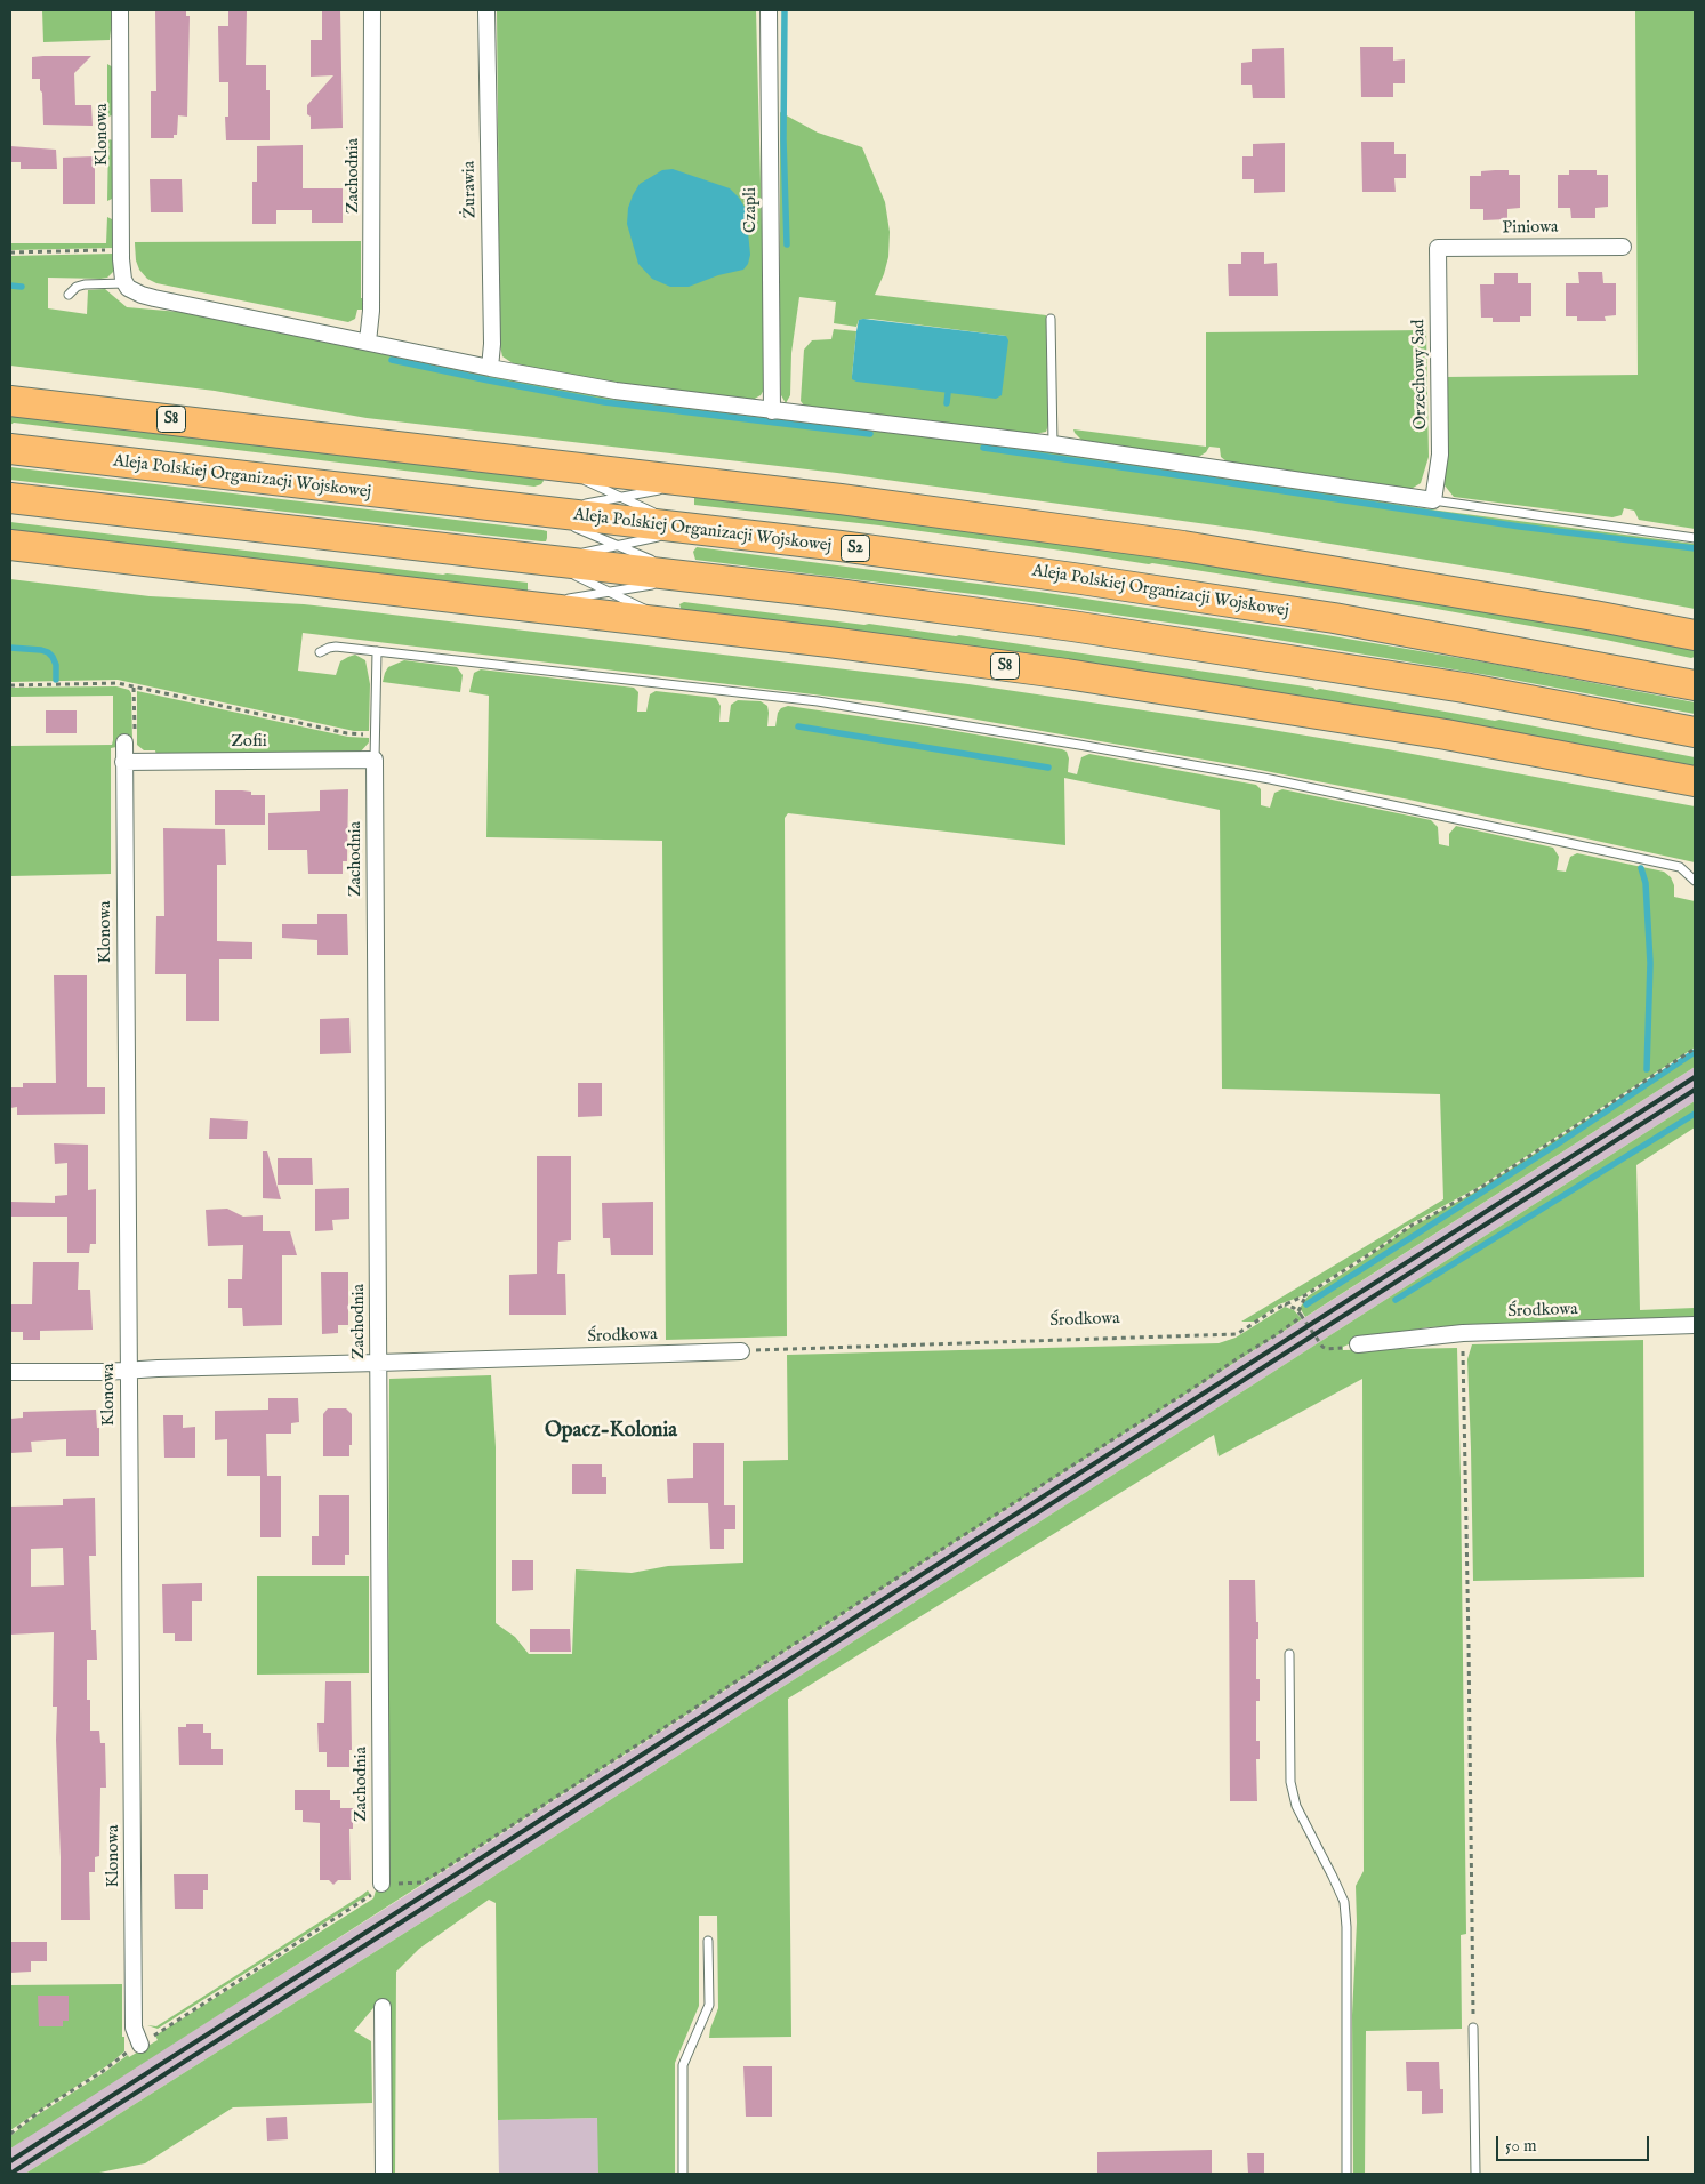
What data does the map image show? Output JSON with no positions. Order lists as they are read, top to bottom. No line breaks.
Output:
{"streets":{"highway":["S8","Aleja Polskiej Organizacji Wojskowej","S2"],"street":["Klonowa","Zachodnia","Żurawia","Czapli","Piniowa","Orzechowy Sad","Zofii","Środkowa"]},"crossings":[["Klonowa","Zofii"],["Klonowa","Środkowa"],["Zachodnia","Zofii"],["Zachodnia","Środkowa"],["Piniowa","Orzechowy Sad"]],"districts":["Opacz-Kolonia"],"scale_bar":"50 m"}
